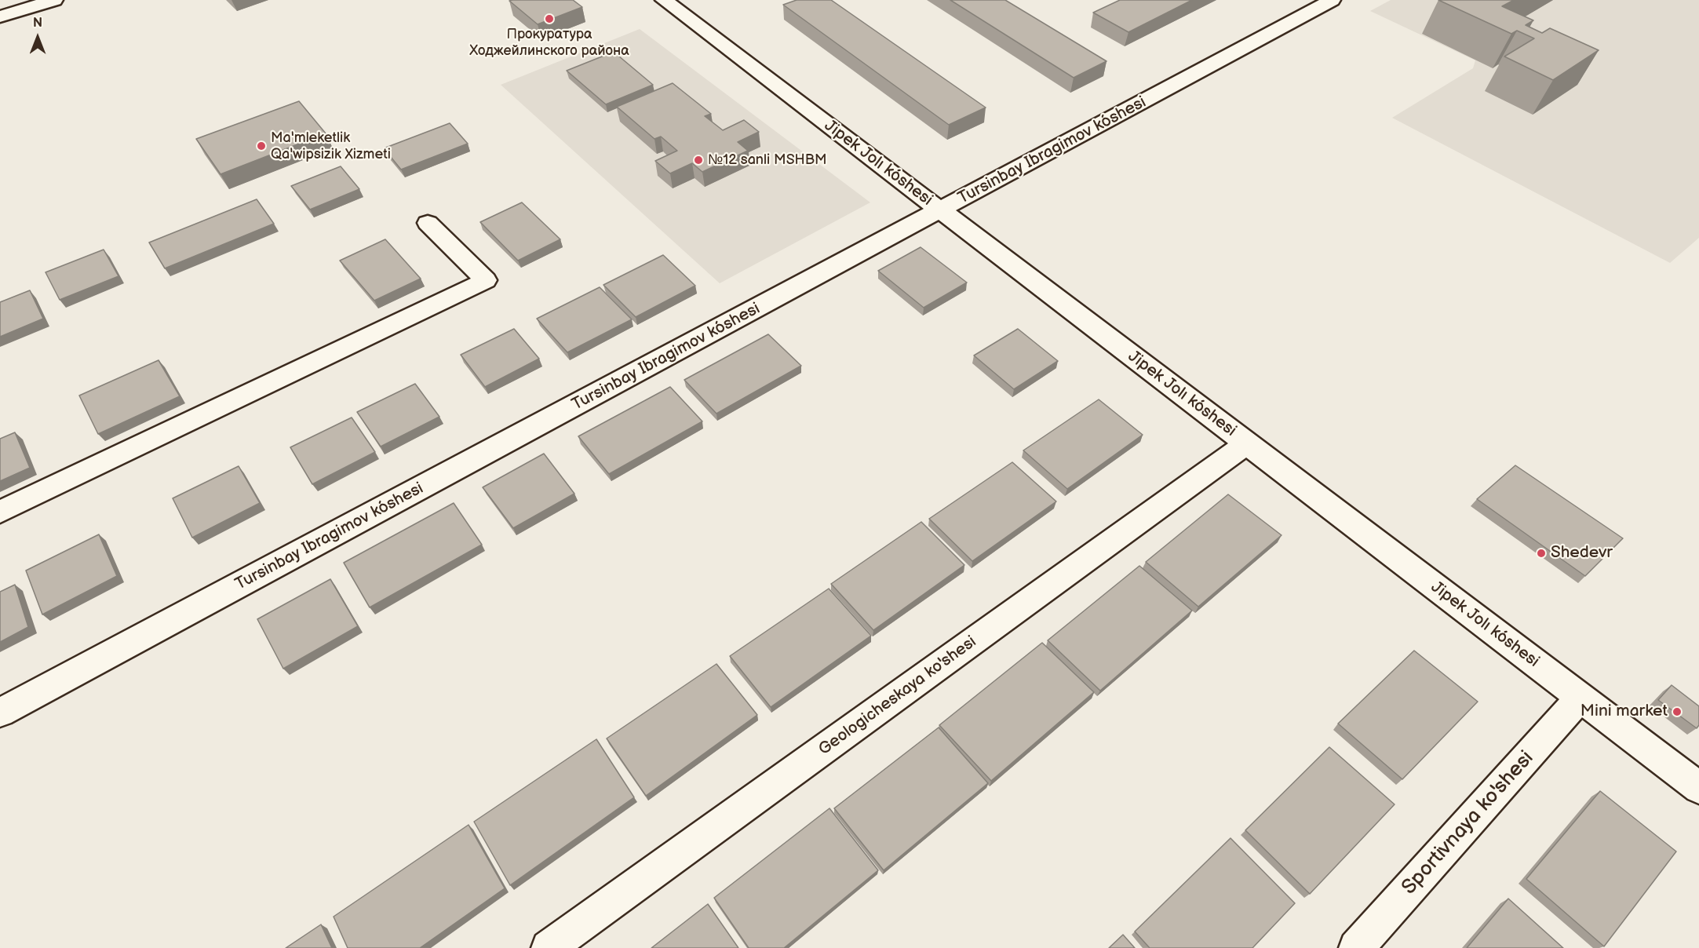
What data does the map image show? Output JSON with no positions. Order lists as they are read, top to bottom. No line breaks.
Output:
{"streets":{"street":["Tursinbay Ibragimov kóshesi","Jipek Jolı kóshesi","Geologicheskaya ko'shesi","Sportivnaya ko'shesi"]},"crossings":[["Tursinbay Ibragimov kóshesi","Jipek Jolı kóshesi"],["Jipek Jolı kóshesi","Geologicheskaya ko'shesi"],["Jipek Jolı kóshesi","Sportivnaya ko'shesi"]],"places":["Прокуратура Ходжейлинского района","Ma'mleketlik Qa'wipsizik Xizmeti","№12 sanli MSHBM","Shedevr","Mini market"],"north":"top"}
